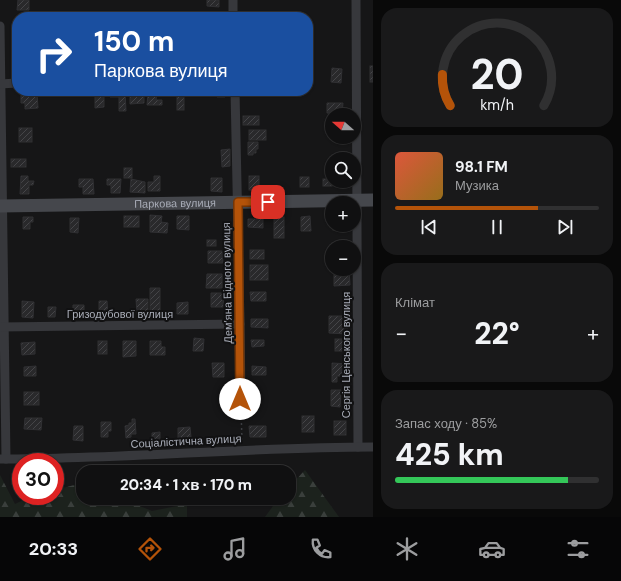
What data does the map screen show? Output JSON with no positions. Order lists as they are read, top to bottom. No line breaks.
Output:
{"streets":{"street":["Паркова вулиця","Дем’яна Бідного вулиця","Гризодубової вулиця","Сергія Ценського вулиця","Соціалістична вулиця"]},"crossings":[["Паркова вулиця","Дем’яна Бідного вулиця"],["Дем’яна Бідного вулиця","Гризодубової вулиця"],["Сергія Ценського вулиця","Соціалістична вулиця"]],"north":"left","page":{"turn":["150 m","Паркова вулиця"],"map_buttons":["+","−"],"song":["98.1 FM","Музика"],"tile":["Клімат",["Запас ходу · 85%","425 km"]],"heat":["−","22°","+"],"limit":"30","trip":"20:34 · 1 хв · 170 m","tabs":"20:33","gauge":["20","km/h"]}}
